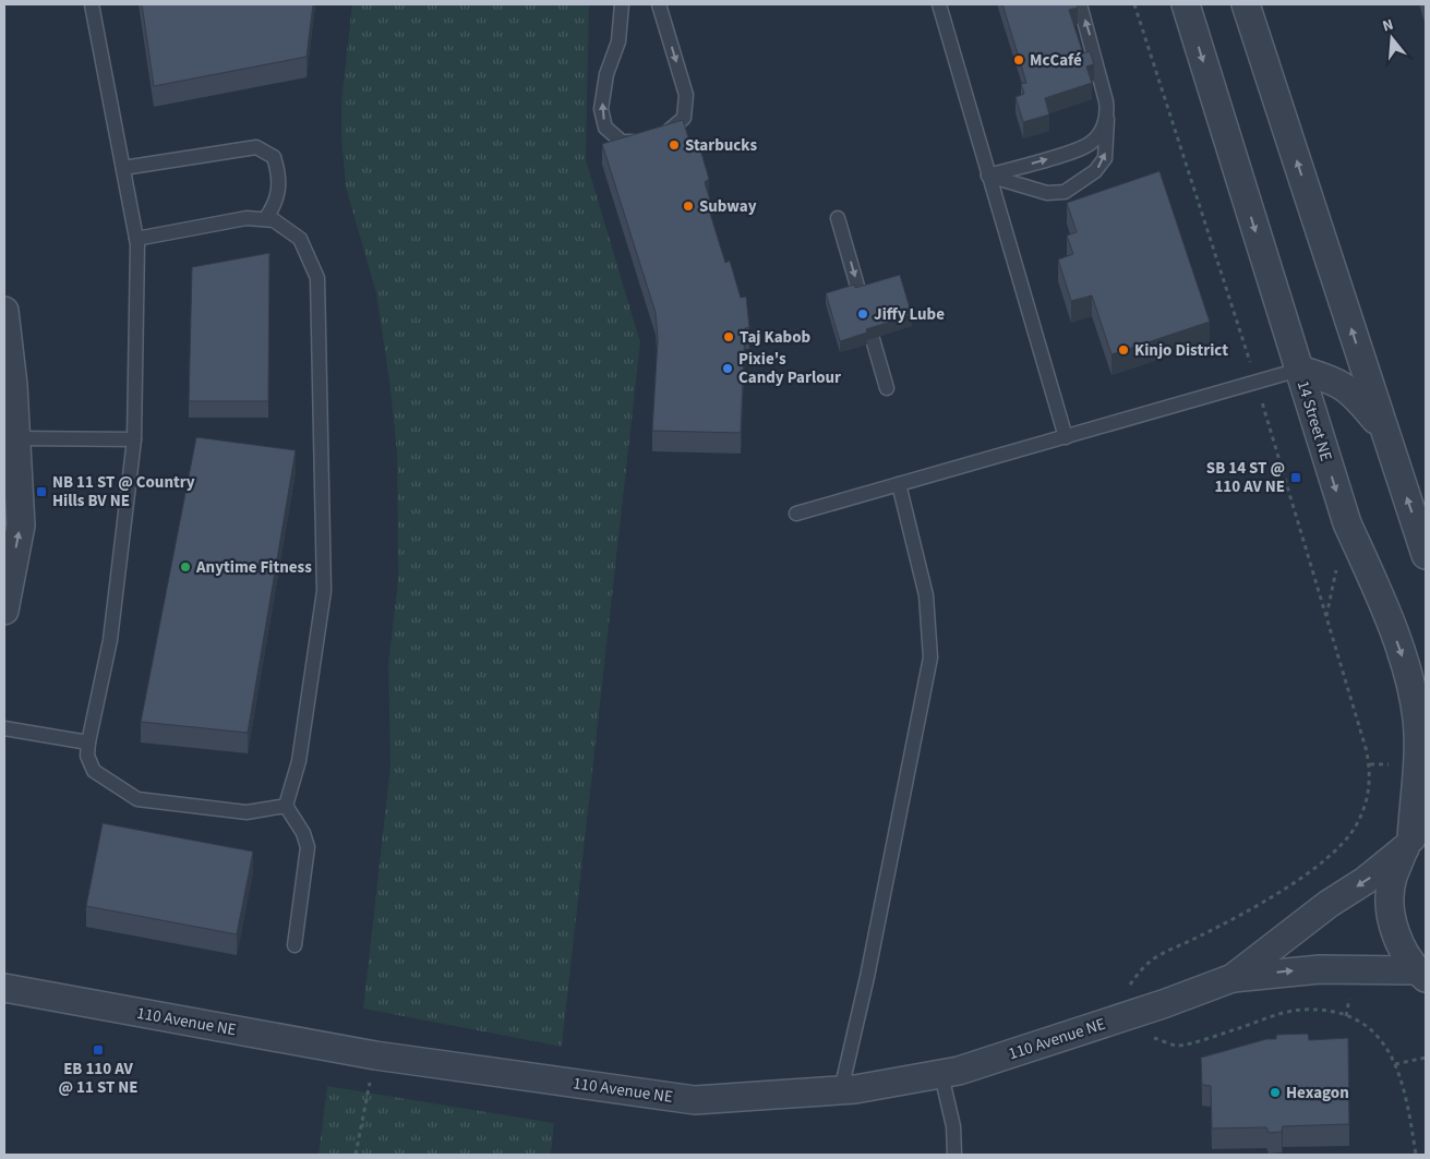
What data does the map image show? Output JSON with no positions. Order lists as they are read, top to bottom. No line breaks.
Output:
{"streets":{"street":["14 Street NE","110 Avenue NE"]},"crossings":[["14 Street NE","110 Avenue NE"]],"places":{"other":["McCafé","Starbucks","Subway","Jiffy Lube","Taj Kabob","Kinjo District","Pixie's Candy Parlour","Anytime Fitness","Hexagon"],"transit":["SB 14 ST @ 110 AV NE","NB 11 ST @ Country Hills BV NE","EB 110 AV @ 11 ST NE"]},"north":"top"}
